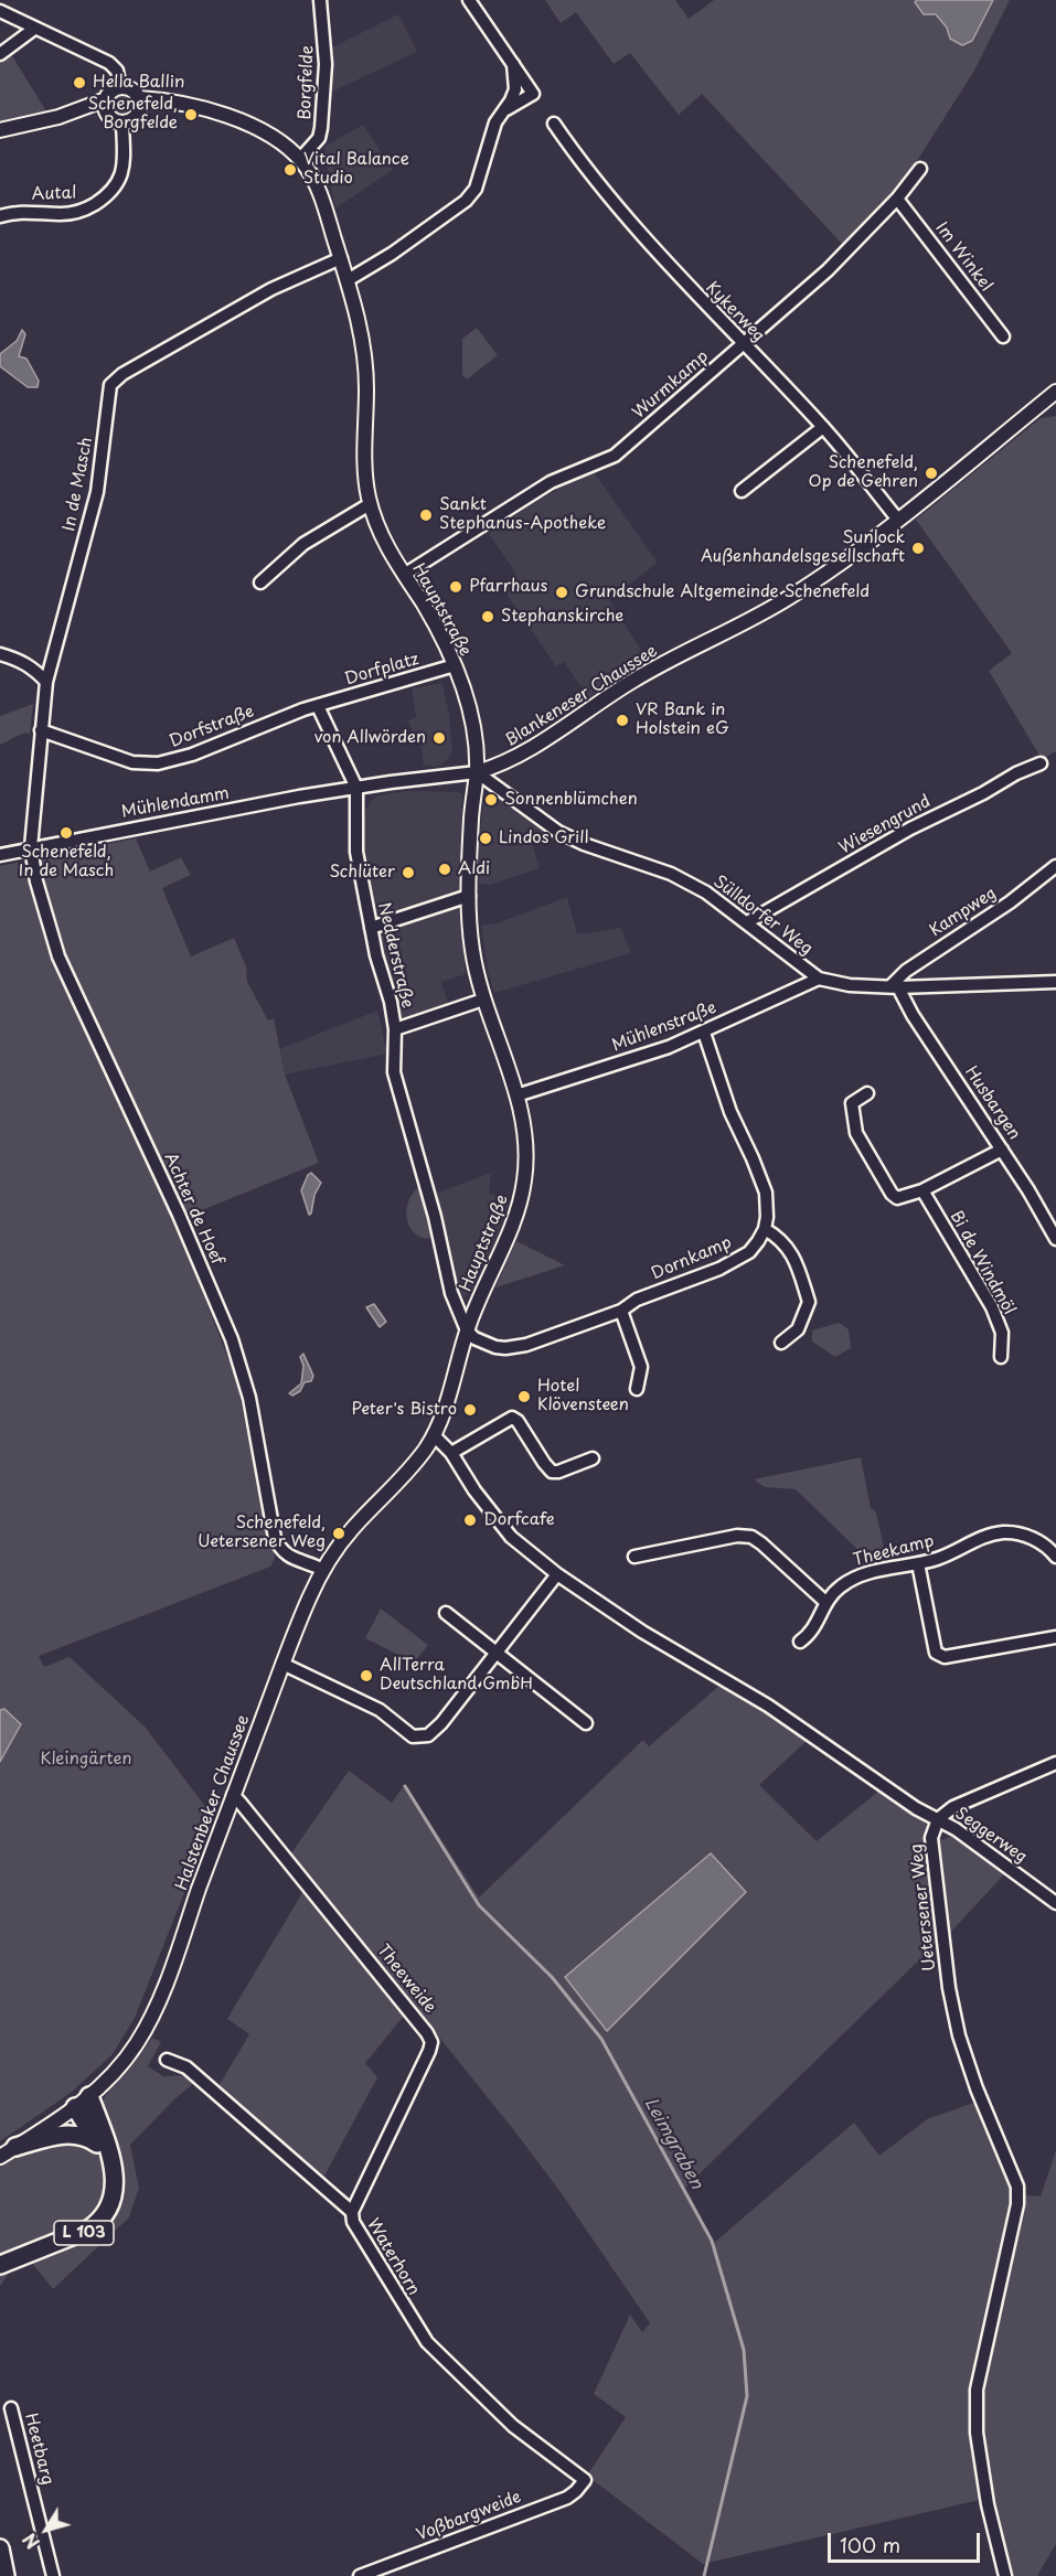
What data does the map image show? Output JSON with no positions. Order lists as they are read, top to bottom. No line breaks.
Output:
{"streets":{"highway":["L 103"],"main road":["Hauptstraße","Blankeneser Chaussee","Halstenbeker Chaussee"],"street":["Borgfelde","Autal","Im Winkel","Kykerweg","Wurmkamp","In de Masch","Dorfplatz","Dorfstraße","Mühlendamm","Wiesengrund","Kampweg","Sülldorfer Weg","Nedderstraße","Mühlenstraße","Husbargen","Achter de Hoef","Dornkamp","Bi de Windmöl","Theekamp","Seggerweg","Uetersener Weg","Theeweide","Waterhorn","Heetbarg","Voßbargweide"]},"crossings":[["Borgfelde","Hauptstraße"],["Autal","Hauptstraße"],["Im Winkel","Wurmkamp"],["Kykerweg","Wurmkamp"],["Kykerweg","Blankeneser Chaussee"],["Wurmkamp","Hauptstraße"],["In de Masch","Hauptstraße"],["In de Masch","Dorfstraße"],["In de Masch","Mühlendamm"],["In de Masch","Achter de Hoef"],["Hauptstraße","Dorfplatz"],["Hauptstraße","Blankeneser Chaussee"],["Hauptstraße","Mühlendamm"],["Hauptstraße","Sülldorfer Weg"],["Hauptstraße","Nedderstraße"],["Hauptstraße","Mühlenstraße"],["Hauptstraße","Dornkamp"],["Hauptstraße","Halstenbeker Chaussee"],["Dorfplatz","Dorfstraße"],["Dorfplatz","Nedderstraße"],["Blankeneser Chaussee","Mühlendamm"],["Blankeneser Chaussee","Sülldorfer Weg"],["Dorfstraße","Nedderstraße"],["Mühlendamm","Sülldorfer Weg"],["Mühlendamm","Nedderstraße"],["Mühlendamm","Achter de Hoef"],["Wiesengrund","Sülldorfer Weg"],["Kampweg","Sülldorfer Weg"],["Kampweg","Husbargen"],["Sülldorfer Weg","Mühlenstraße"],["Sülldorfer Weg","Husbargen"],["Nedderstraße","Dornkamp"],["Achter de Hoef","Halstenbeker Chaussee"],["Halstenbeker Chaussee","Theeweide"],["Halstenbeker Chaussee","L 103"],["Seggerweg","Uetersener Weg"],["Theeweide","Waterhorn"],["Waterhorn","Voßbargweide"]],"water":["Leimgraben"],"parks":["Kleingärten"],"places":["Hella Ballin","Schenefeld, Borgfelde","Vital Balance Studio","Schenefeld, Op de Gehren","Sankt Stephanus-Apotheke","Sunlock Außenhandelsgesellschaft","Pfarrhaus","Grundschule Altgemeinde Schenefeld","Stephanskirche","VR Bank in Holstein eG","von Allwörden","Sonnenblümchen","Schenefeld, In de Masch","Lindos Grill","Aldi","Schlüter","Hotel Klövensteen","Peter's Bistro","Dorfcafe","Schenefeld, Uetersener Weg","AllTerra Deutschland GmbH"],"scale_bar":"100 m","north":"bottom left"}
